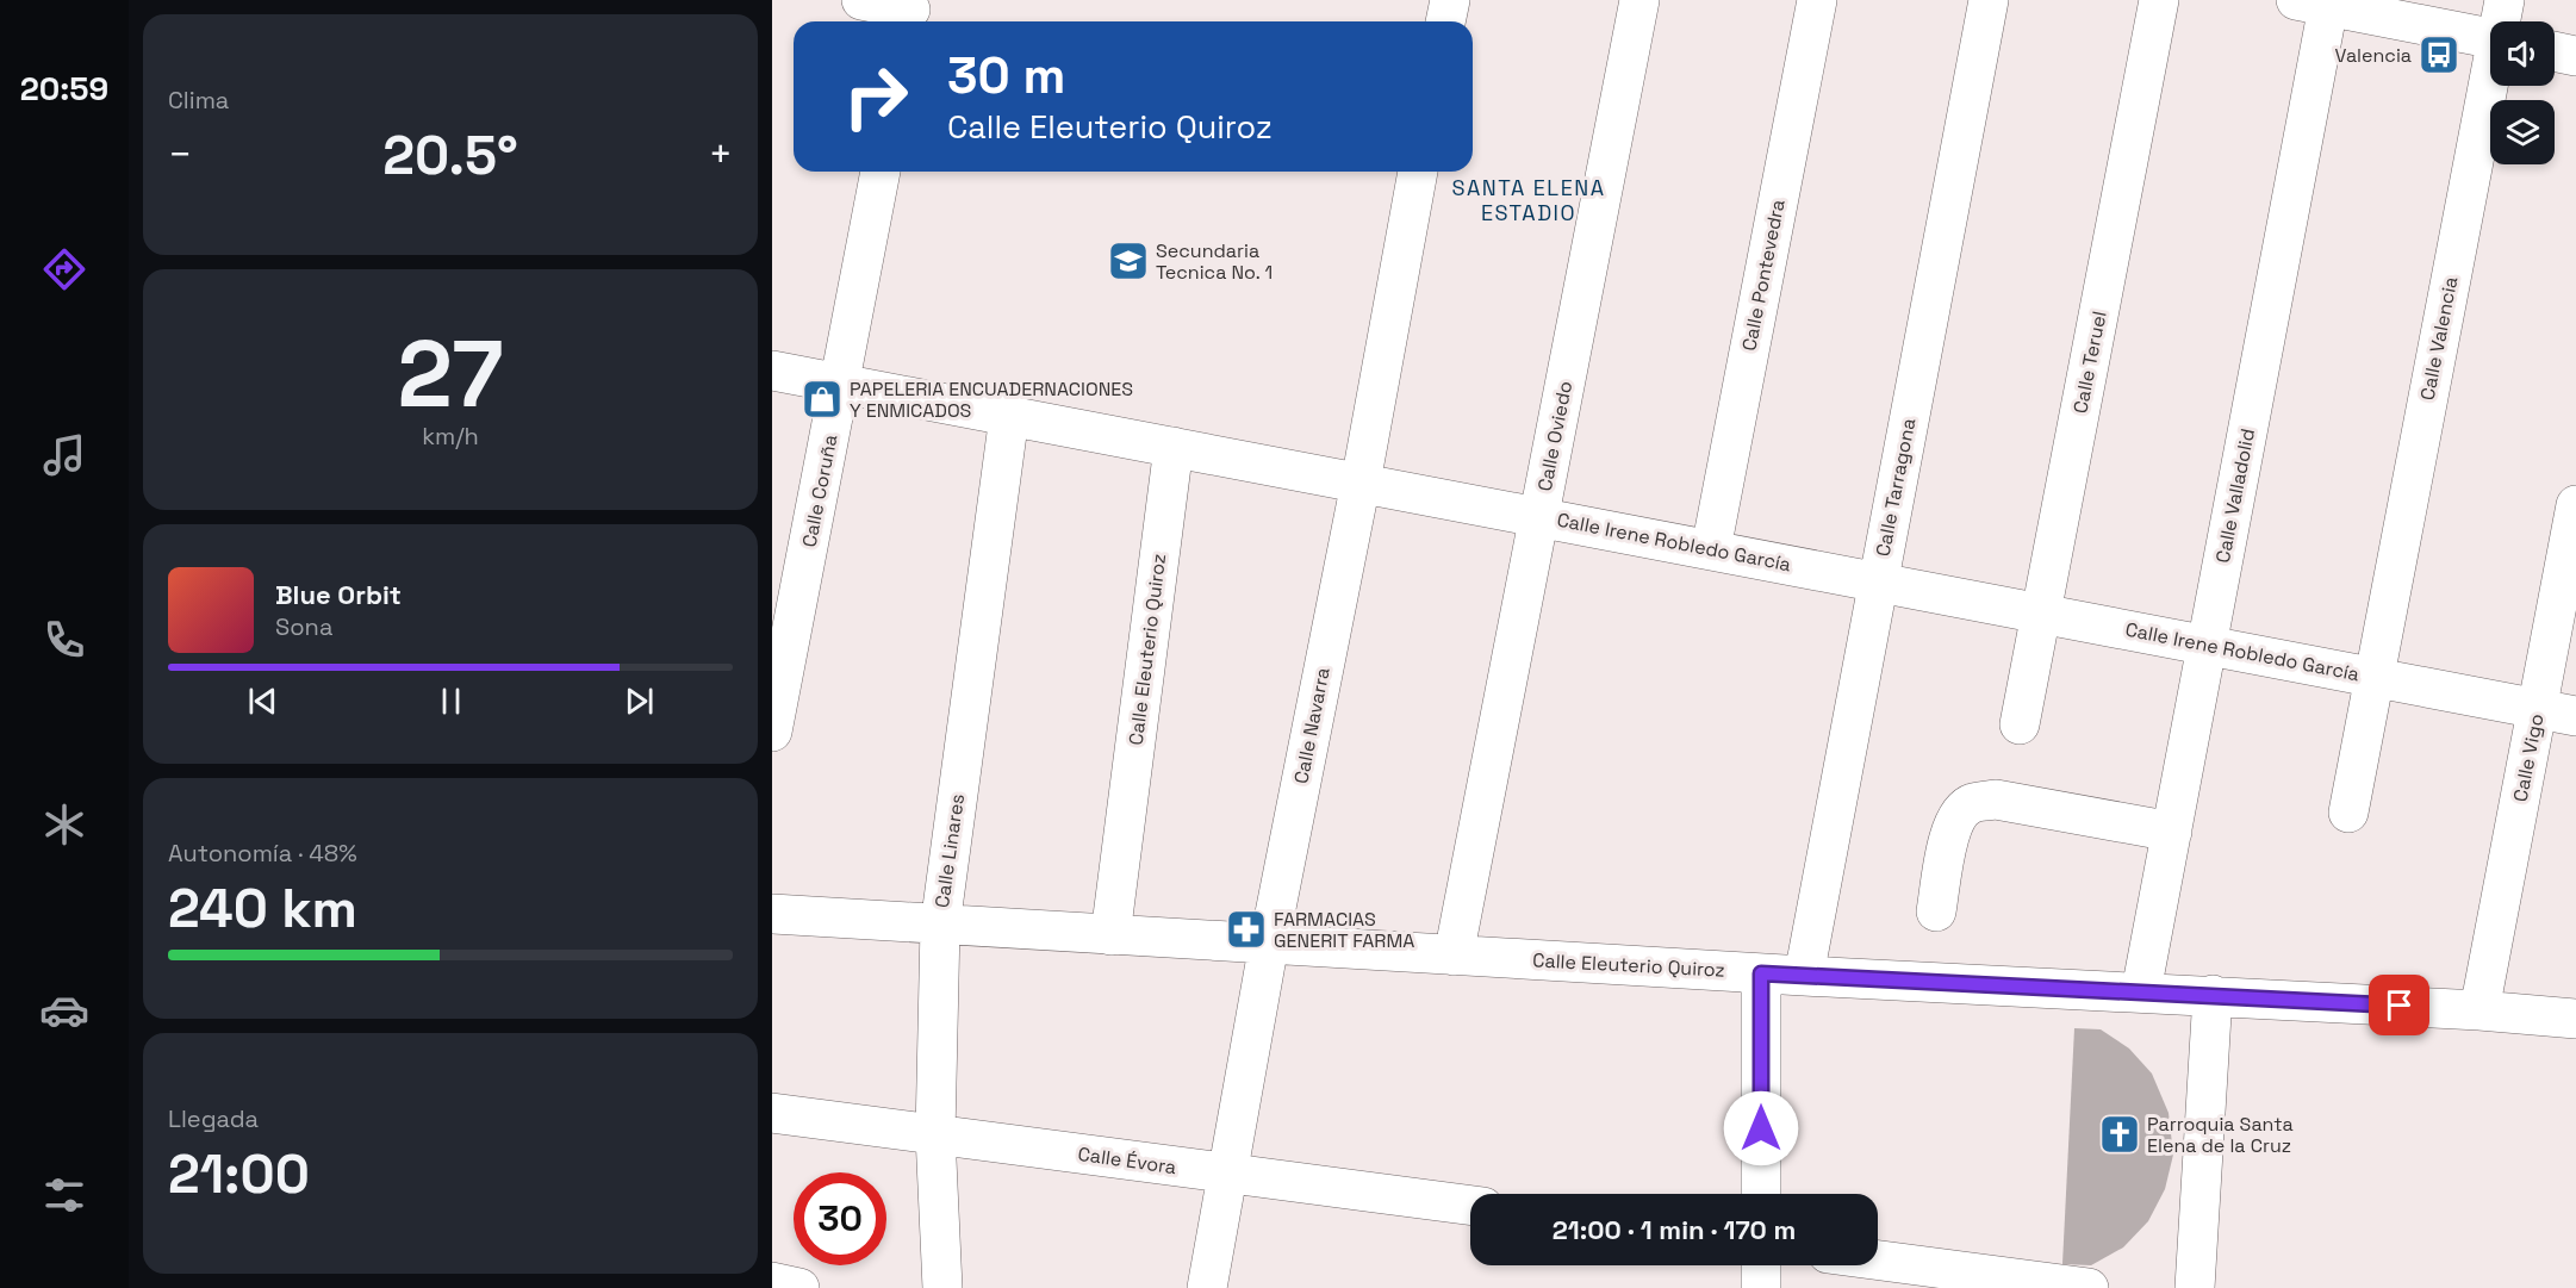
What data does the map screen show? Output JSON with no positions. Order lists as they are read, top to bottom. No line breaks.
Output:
{"streets":{"street":["Calle Pontevedra","Calle Valencia","Calle Teruel","Calle Oviedo","Calle Tarragona","Calle Coruña","Calle Valladolid","Calle Irene Robledo García","Calle Eleuterio Quiroz","Calle Navarra","Calle Vigo","Calle Linares","Calle Évora"]},"crossings":[["Calle Pontevedra","Calle Irene Robledo García"],["Calle Valencia","Calle Irene Robledo García"],["Calle Teruel","Calle Irene Robledo García"],["Calle Oviedo","Calle Irene Robledo García"],["Calle Oviedo","Calle Eleuterio Quiroz"],["Calle Tarragona","Calle Irene Robledo García"],["Calle Tarragona","Calle Eleuterio Quiroz"],["Calle Coruña","Calle Irene Robledo García"],["Calle Valladolid","Calle Irene Robledo García"],["Calle Valladolid","Calle Eleuterio Quiroz"],["Calle Irene Robledo García","Calle Eleuterio Quiroz"],["Calle Irene Robledo García","Calle Navarra"],["Calle Irene Robledo García","Calle Vigo"],["Calle Irene Robledo García","Calle Linares"],["Calle Eleuterio Quiroz","Calle Navarra"],["Calle Eleuterio Quiroz","Calle Vigo"],["Calle Eleuterio Quiroz","Calle Linares"],["Calle Navarra","Calle Évora"],["Calle Linares","Calle Évora"]],"districts":["SANTA ELENA ESTADIO"],"places":{"bus stop":["Valencia"],"school or university":["Secundaria Tecnica No. 1"],"shop":["PAPELERIA ENCUADERNACIONES Y ENMICADOS"],"pharmacy":["FARMACIAS GENERIT FARMA"],"church":["Parroquia Santa Elena de la Cruz"]},"page":{"tabs":"20:59","tile":["Clima",["27","km/h"],["Autonomía · 48%","240 km"],["Llegada","21:00"]],"turn":["30 m","Calle Eleuterio Quiroz"],"heat":["−","20.5°","+"],"song":["Blue Orbit","Sona"],"limit":"30","trip":"21:00 · 1 min · 170 m"}}
